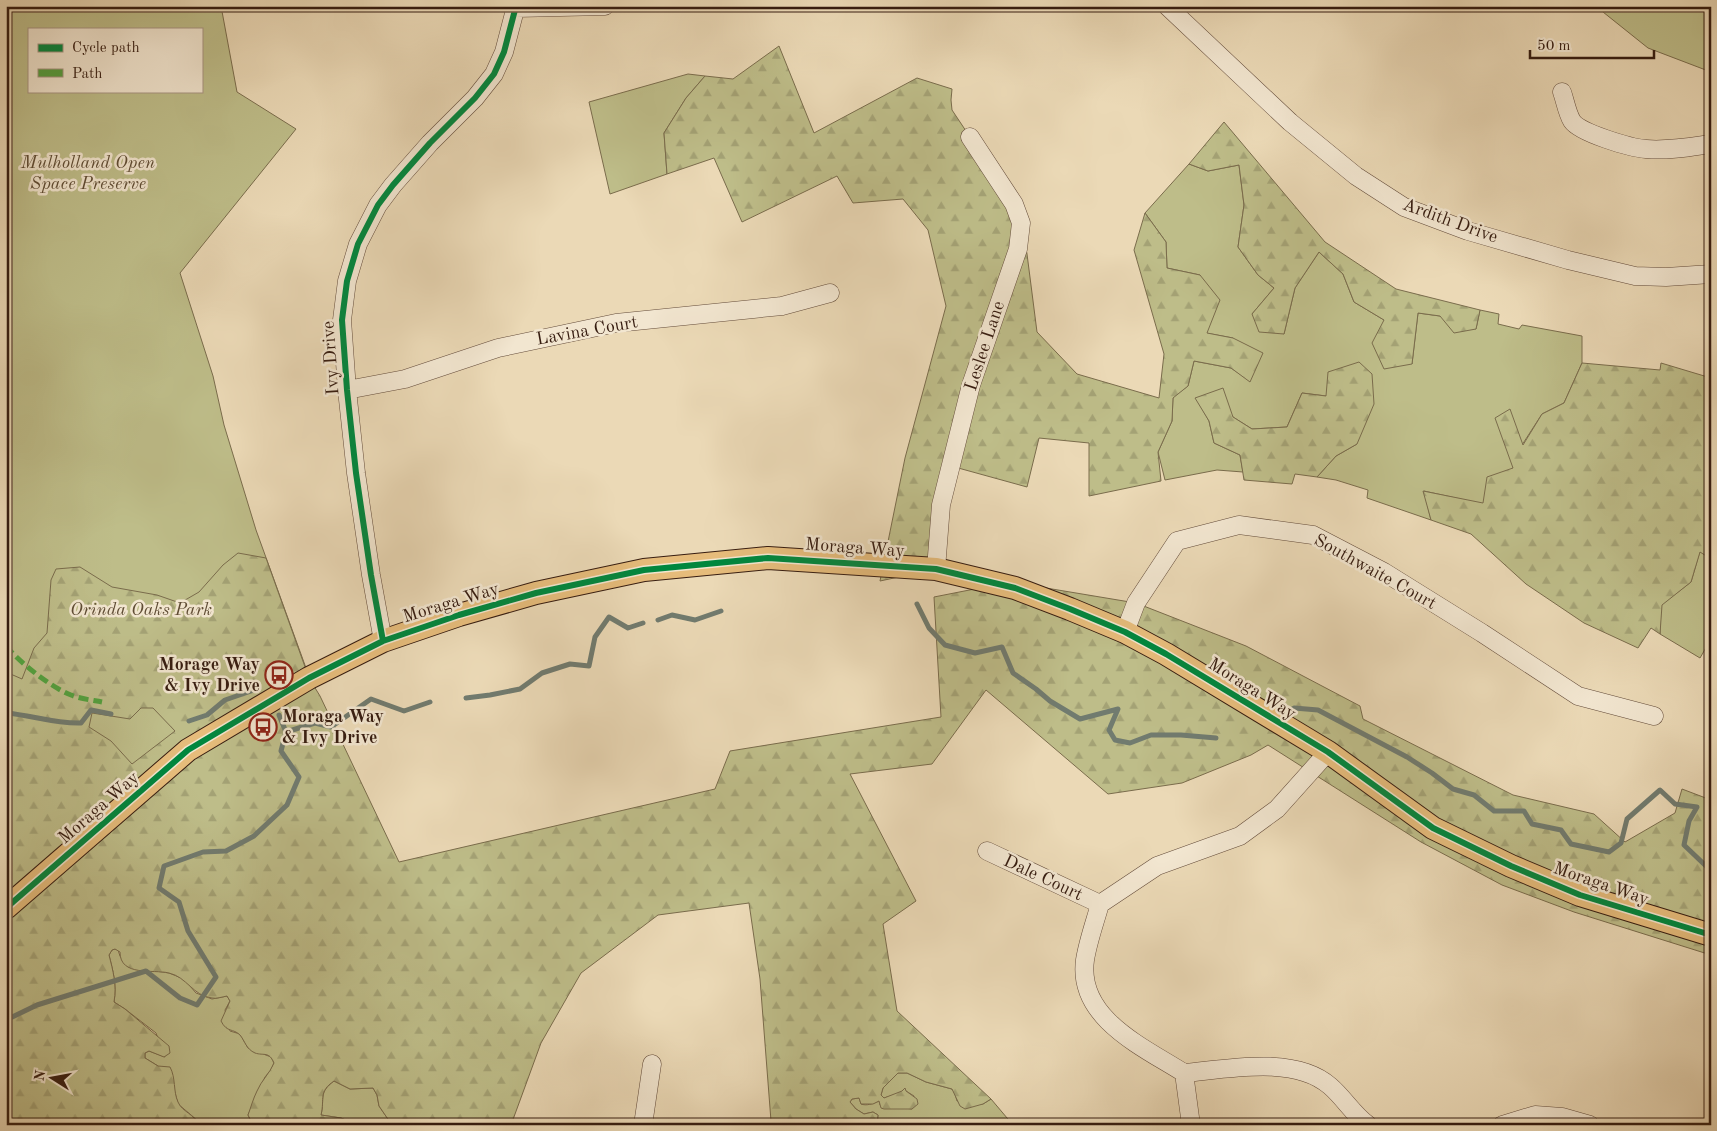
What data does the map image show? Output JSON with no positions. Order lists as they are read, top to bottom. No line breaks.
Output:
{"streets":{"main road":["Moraga Way"],"street":["Ardith Drive","Lavina Court","Leslee Lane","Ivy Drive","Southwaite Court","Dale Court"]},"crossings":[["Lavina Court","Ivy Drive"],["Leslee Lane","Moraga Way"],["Ivy Drive","Moraga Way"],["Moraga Way","Southwaite Court"]],"parks":["Mulholland Open Space Preserve","Orinda Oaks Park"],"places":{"bus stop":["Morage Way & Ivy Drive","Moraga Way & Ivy Drive"]},"legend":["Cycle path","Path"],"scale_bar":"50 m","north":"left"}
